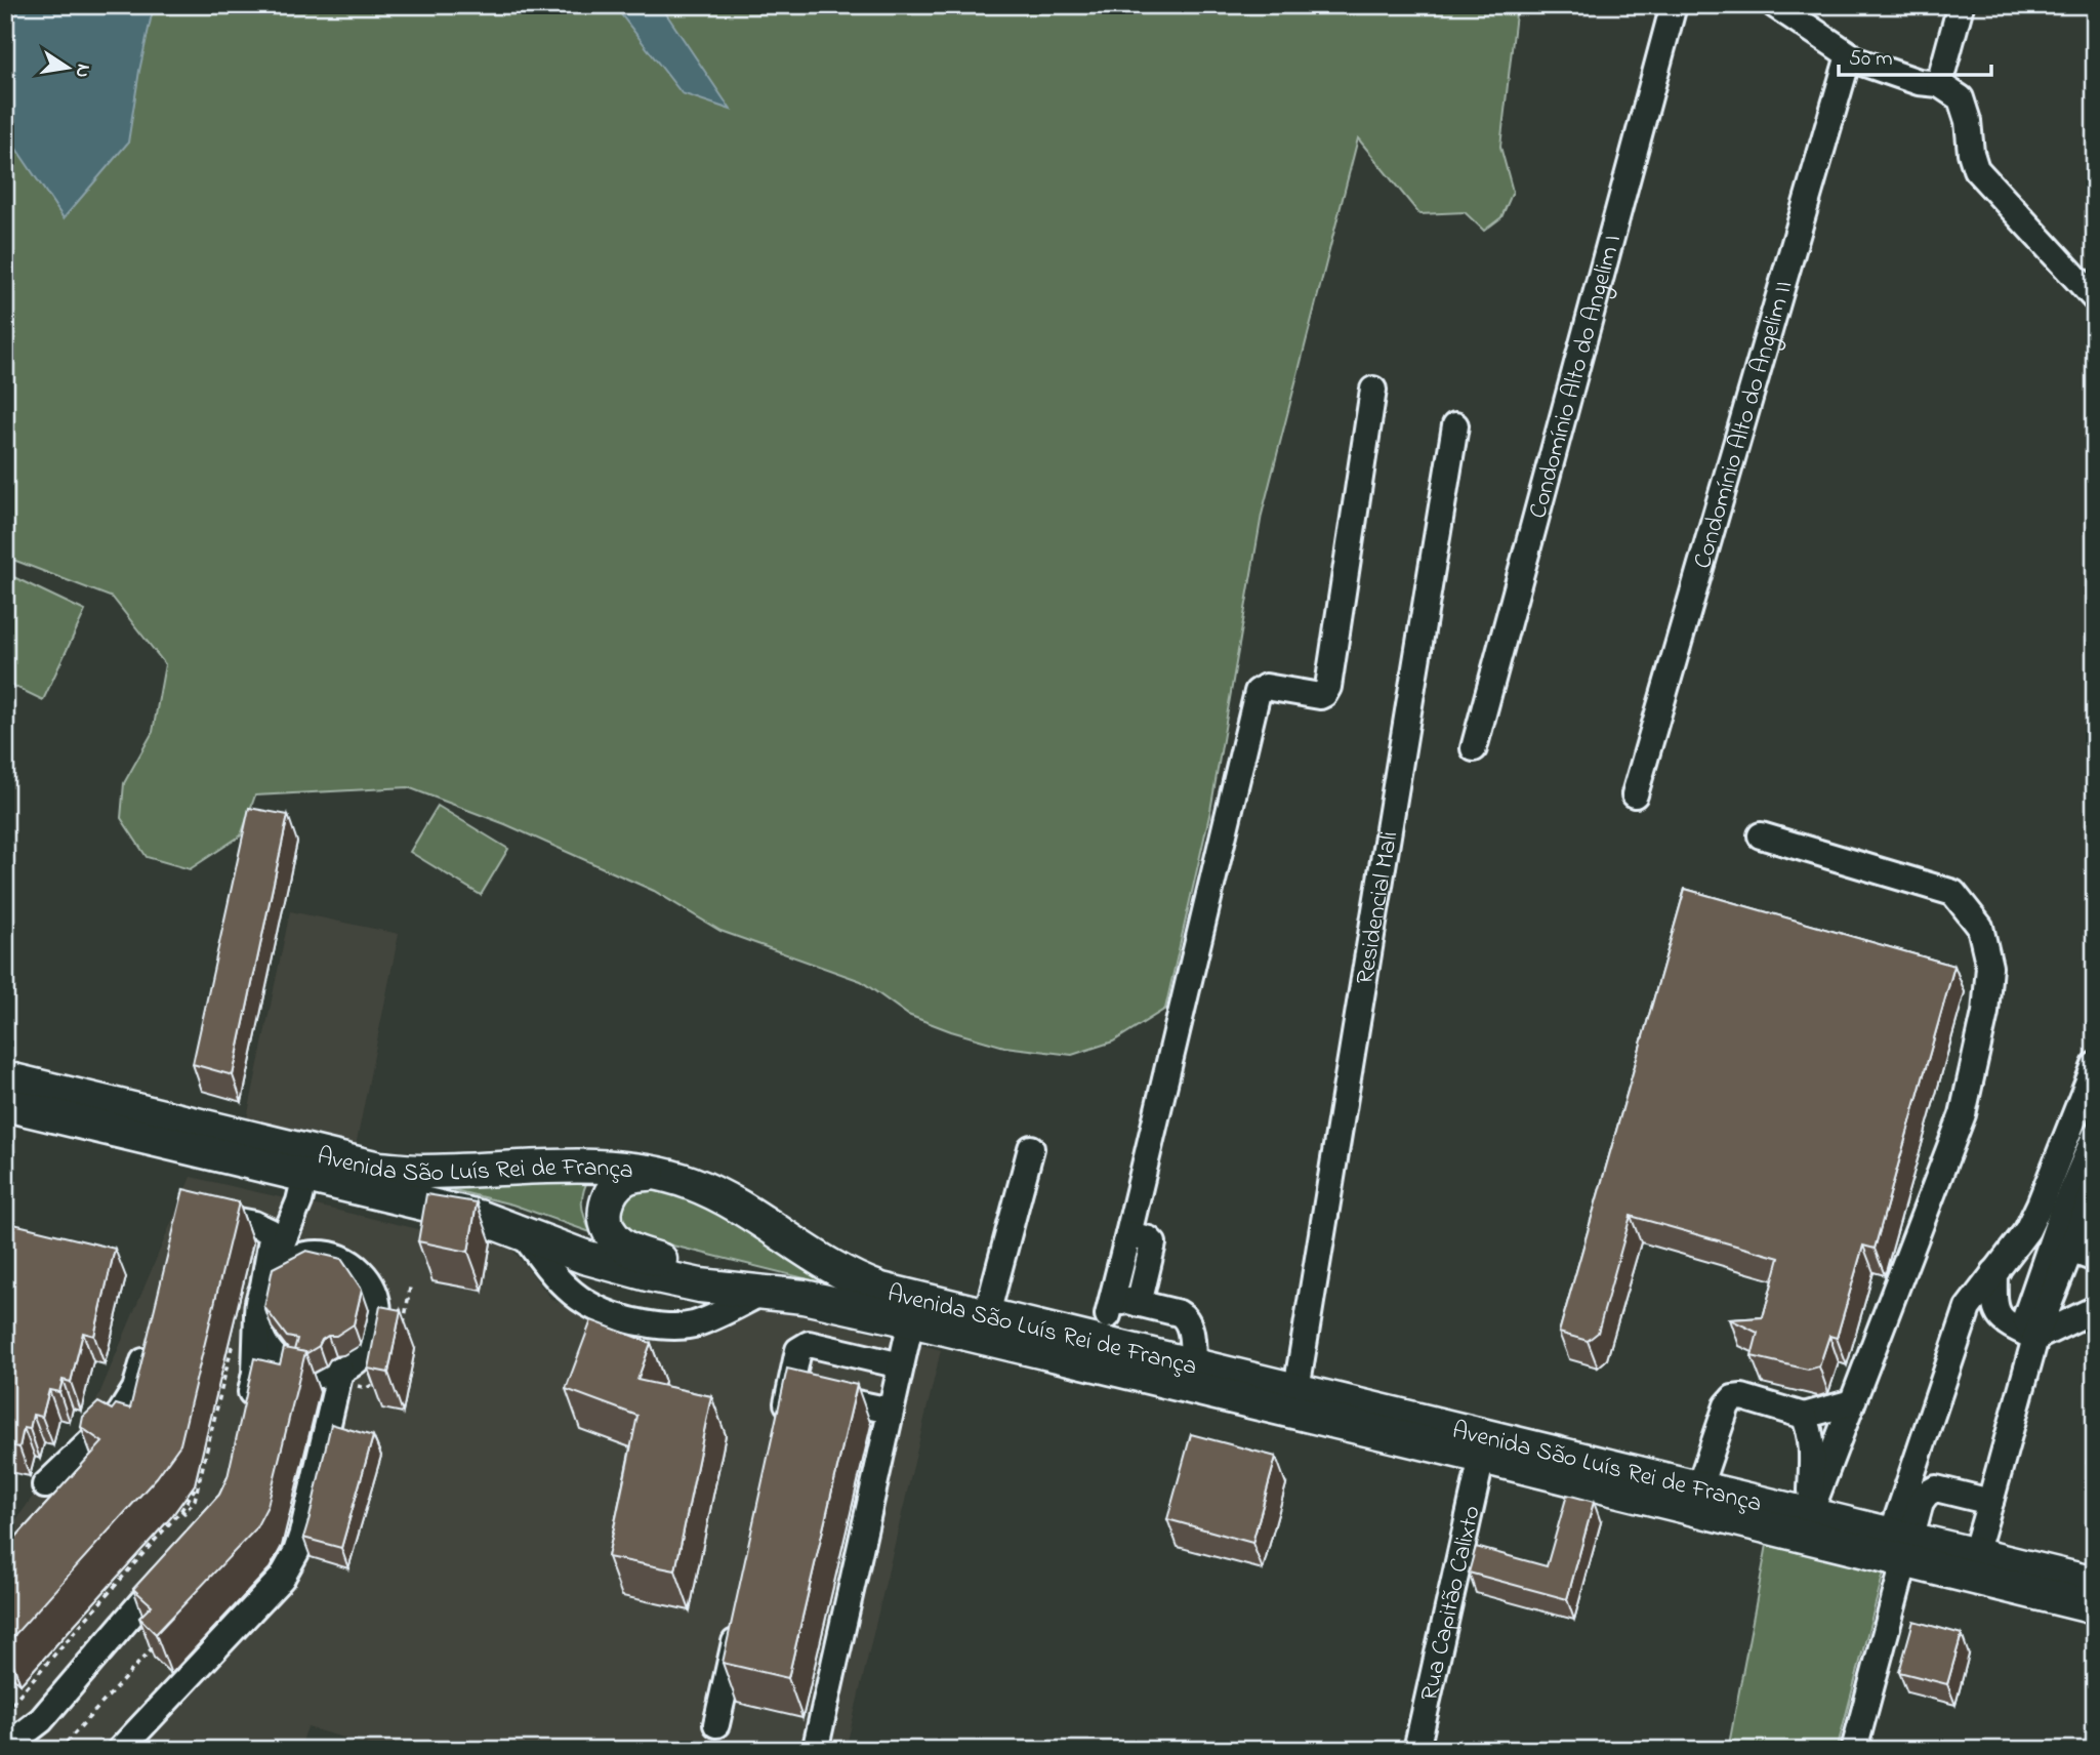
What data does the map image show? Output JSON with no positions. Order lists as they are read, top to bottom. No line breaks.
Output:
{"streets":{"main road":["Avenida São Luís Rei de França"],"street":["Condomínio Alto do Angelim I","Condomínio Alto do Angelim II","Residencial Mali","Rua Capitão Calixto"]},"crossings":[["Residencial Mali","Avenida São Luís Rei de França"],["Avenida São Luís Rei de França","Rua Capitão Calixto"]],"scale_bar":"50 m","north":"right"}
